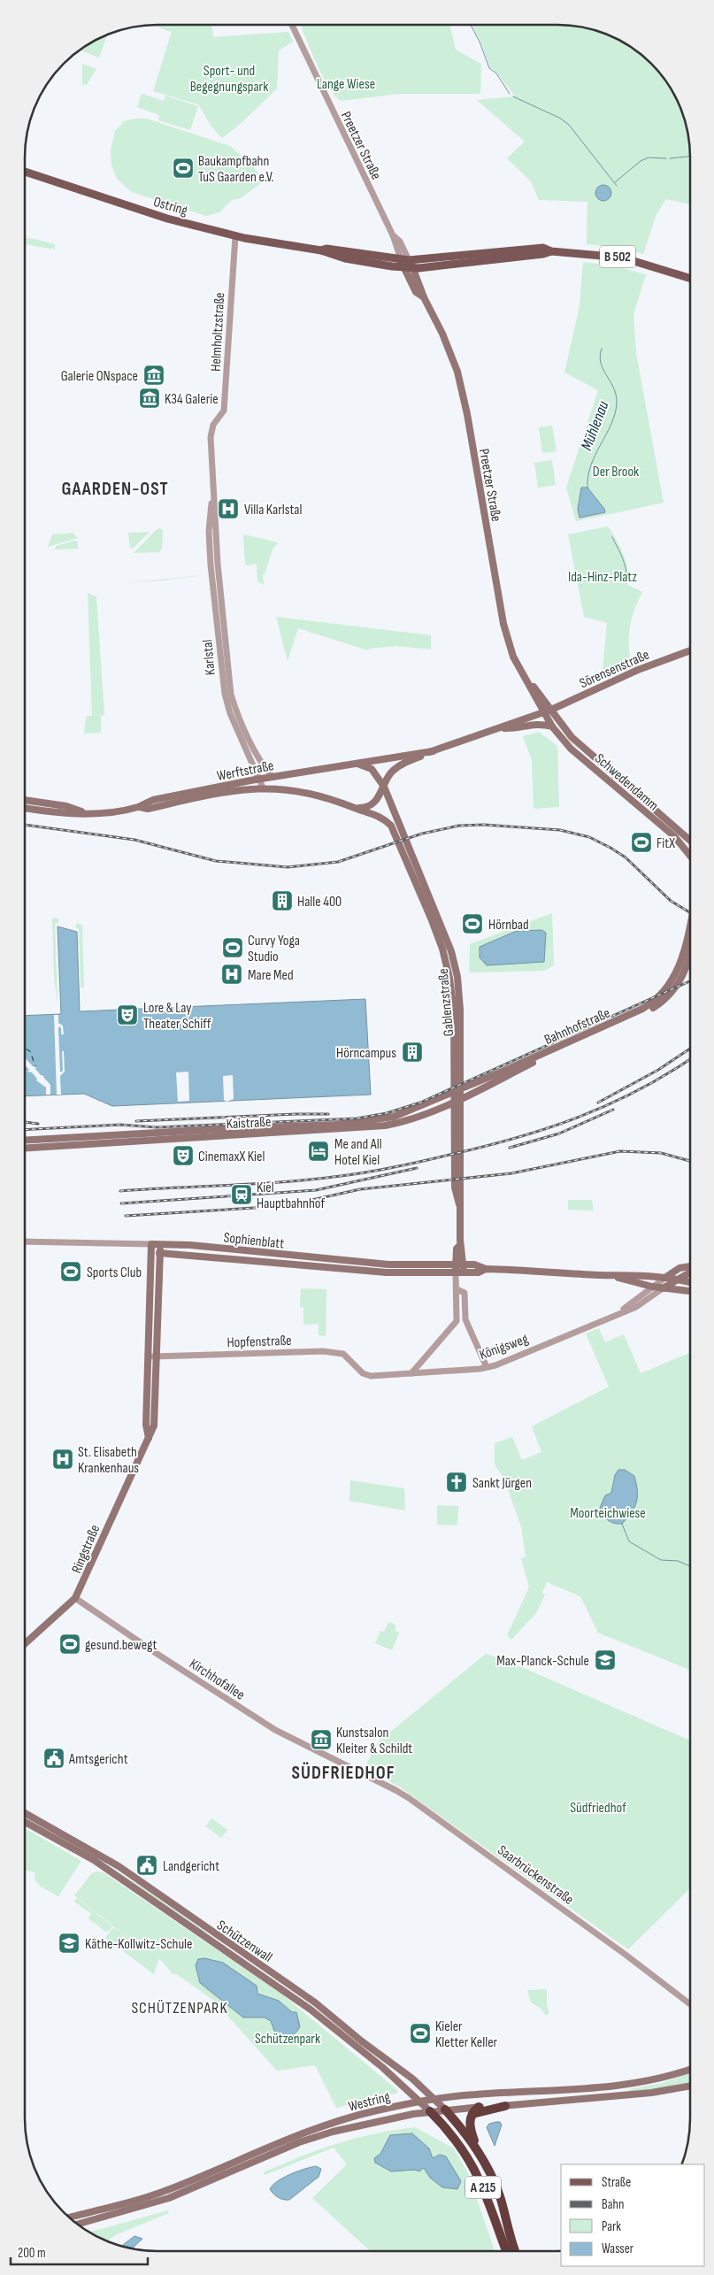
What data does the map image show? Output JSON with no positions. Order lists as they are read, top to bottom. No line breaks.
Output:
{"streets":{"highway":["A 215"],"main road":["Preetzer Straße","Ostring","B 502","Sörensenstraße","Werftstraße","Schwedendamm","Gablenzstraße","Bahnhofstraße","Kaistraße","Sophienblatt","Ringstraße","Schützenwall","Westring"],"street":["Helmholtzstraße","Karlstal","Hopfenstraße","Königsweg","Kirchhofallee","Saarbrückenstraße"]},"crossings":[["Preetzer Straße","Ostring"],["Preetzer Straße","Sörensenstraße"],["Preetzer Straße","Werftstraße"],["Preetzer Straße","Schwedendamm"],["Ostring","Helmholtzstraße"],["Helmholtzstraße","Karlstal"],["Karlstal","Werftstraße"],["Sörensenstraße","Werftstraße"],["Sörensenstraße","Schwedendamm"],["Werftstraße","Schwedendamm"],["Werftstraße","Gablenzstraße"],["Gablenzstraße","Sophienblatt"],["Bahnhofstraße","Kaistraße"],["Sophienblatt","Königsweg"],["Sophienblatt","Ringstraße"],["Hopfenstraße","Königsweg"],["Hopfenstraße","Ringstraße"],["Ringstraße","Kirchhofallee"],["Kirchhofallee","Saarbrückenstraße"],["Schützenwall","Westring"],["Schützenwall","A 215"],["Westring","A 215"]],"districts":["GAARDEN-OST","SÜDFRIEDHOF","SCHÜTZENPARK"],"water":["Mühlenau"],"parks":["Sport- und Begegnungspark","Lange Wiese","Der Brook","Ida-Hinz-Platz","Moorteichwiese","Südfriedhof","Schützenpark"],"places":{"sports":["Baukampfbahn TuS Gaarden e.V.","FitX","Hörnbad","Curvy Yoga Studio","Sports Club","gesund.bewegt","Kieler Kletter Keller"],"museum":["Galerie ONspace","K34 Galerie","Kunstsalon Kleiter & Schildt"],"hospital":["Villa Karlstal","Mare Med","St. Elisabeth Krankenhaus"],"building":["Halle 400","Hörncampus"],"theatre":["Lore & Lay Theater Schiff","CinemaxX Kiel"],"hotel":["Me and All Hotel Kiel"],"station":["Kiel Hauptbahnhof"],"church":["Sankt Jürgen"],"school or university":["Max-Planck-Schule","Käthe-Kollwitz-Schule"],"public building":["Amtsgericht","Landgericht"]},"legend":["Straße","Bahn","Park","Wasser"],"scale_bar":"200 m"}
